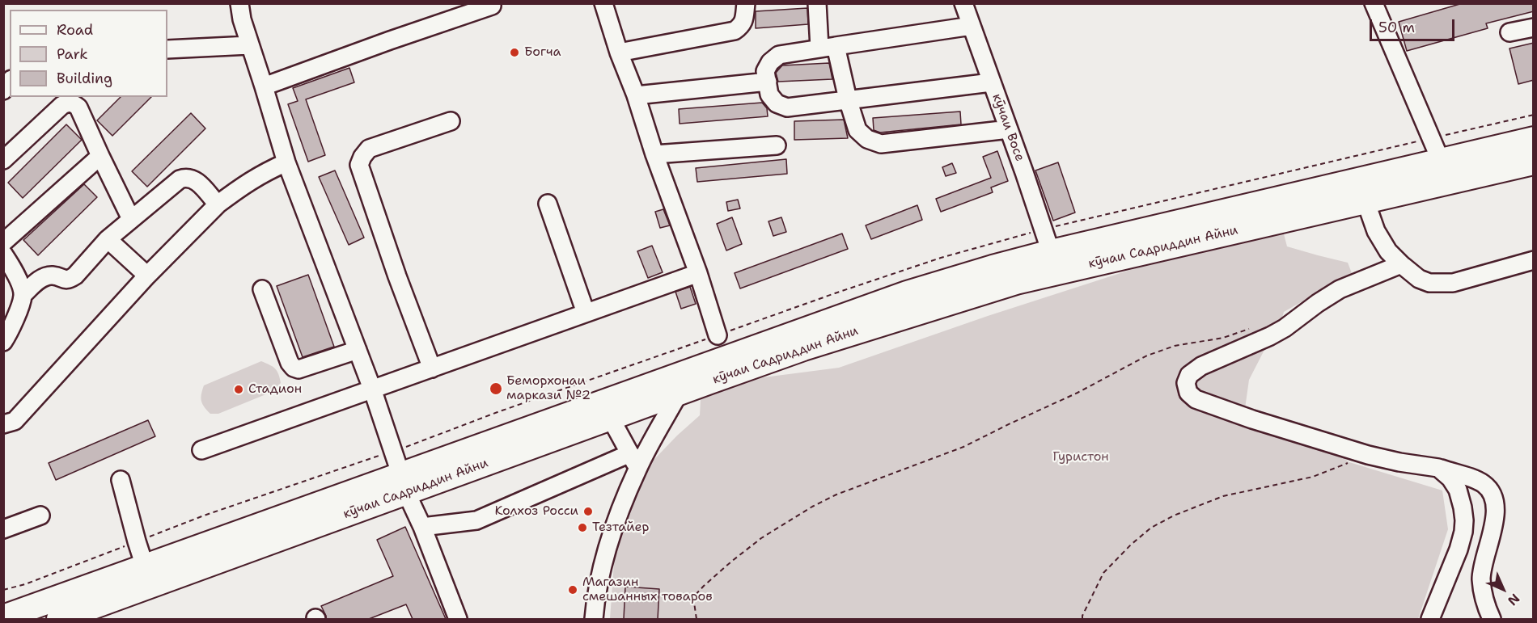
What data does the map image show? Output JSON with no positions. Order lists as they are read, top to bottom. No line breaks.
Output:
{"streets":{"highway":["кӯчаи Садриддин Айни"],"street":["кӯчаи Восе"]},"crossings":[["кӯчаи Восе","кӯчаи Садриддин Айни"]],"parks":["Гуристон"],"places":["Богча","Беморхонаи маркази №2","Стадион","Колхоз Росси","Тезтайер","Магазин смешанных товаров"],"legend":["Road","Park","Building"],"scale_bar":"50 m","north":"bottom right"}
